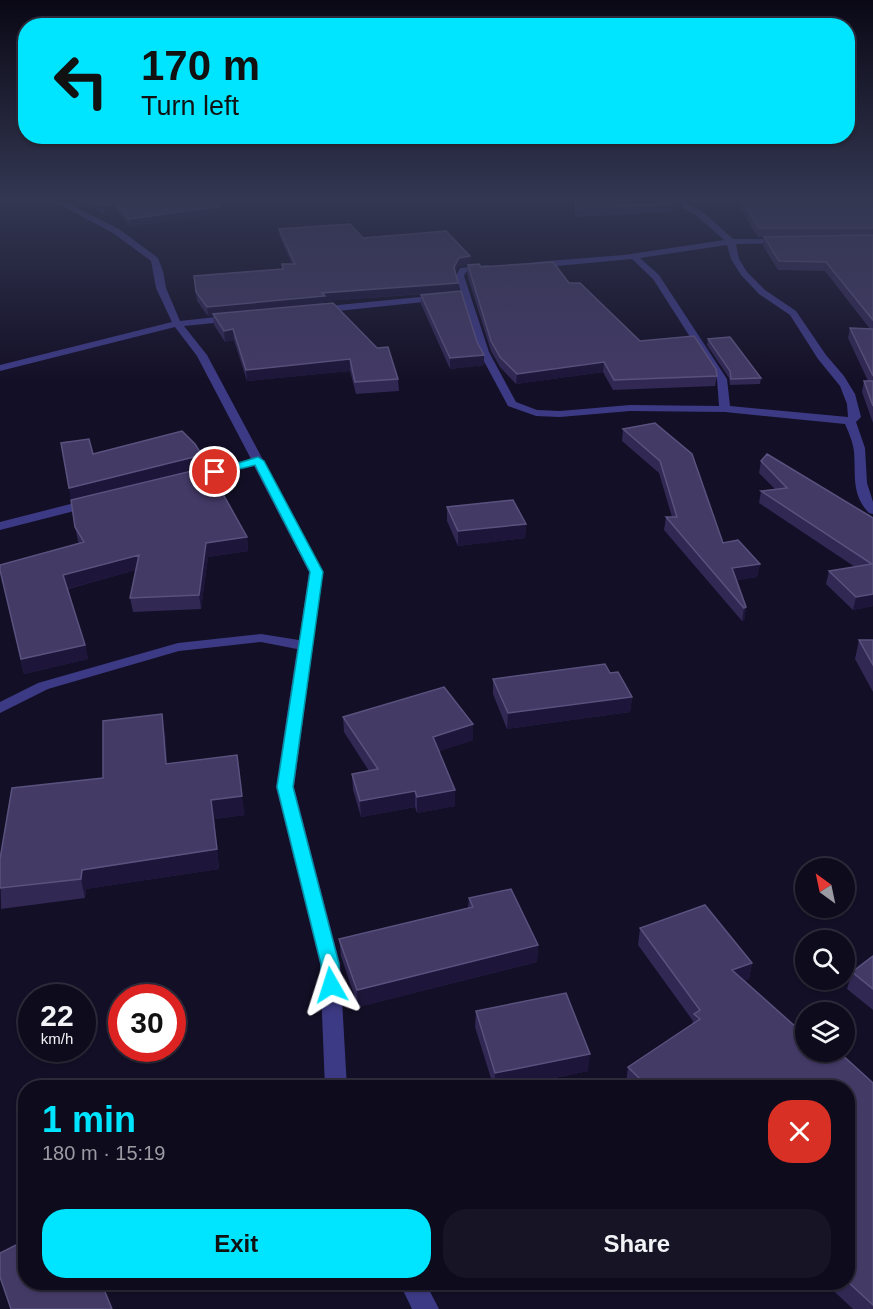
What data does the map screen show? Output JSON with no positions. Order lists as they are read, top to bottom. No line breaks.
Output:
{"north":"top left","page":{"turn":["170 m","Turn left"],"speed":"22 km/h","limit":"30","heading":["1 min","180 m · 15:19"],"buttons":["Exit","Share"]}}
